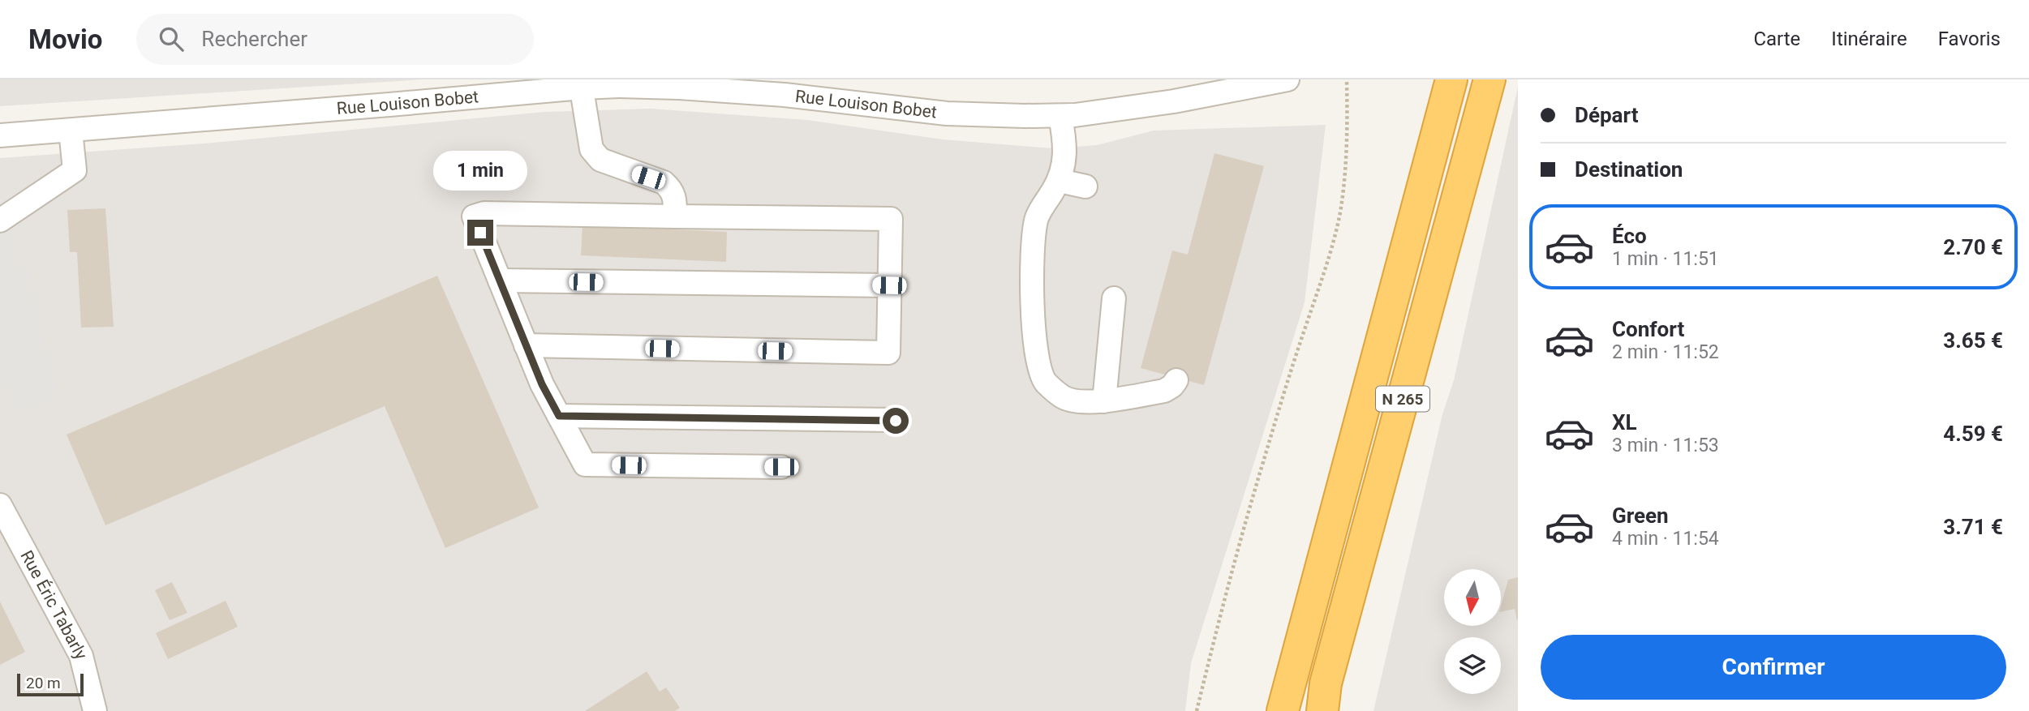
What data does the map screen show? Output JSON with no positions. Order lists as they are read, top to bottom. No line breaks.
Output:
{"streets":{"highway":["N 265"],"street":["Rue Louison Bobet","Rue Éric Tabarly"]},"scale_bar":"20 m","north":"bottom","page":{"header":"Movio","search":"Rechercher","nav":["Carte","Itinéraire","Favoris"],"banner":["Départ","Destination"],"bubble":"1 min","list":[{"name":"Éco","note":"1 min · 11:51","value":"2.70 €"},{"name":"Confort","note":"2 min · 11:52","value":"3.65 €"},{"name":"XL","note":"3 min · 11:53","value":"4.59 €"},{"name":"Green","note":"4 min · 11:54","value":"3.71 €"}],"buttons":"Confirmer","scale":"20 m"}}
